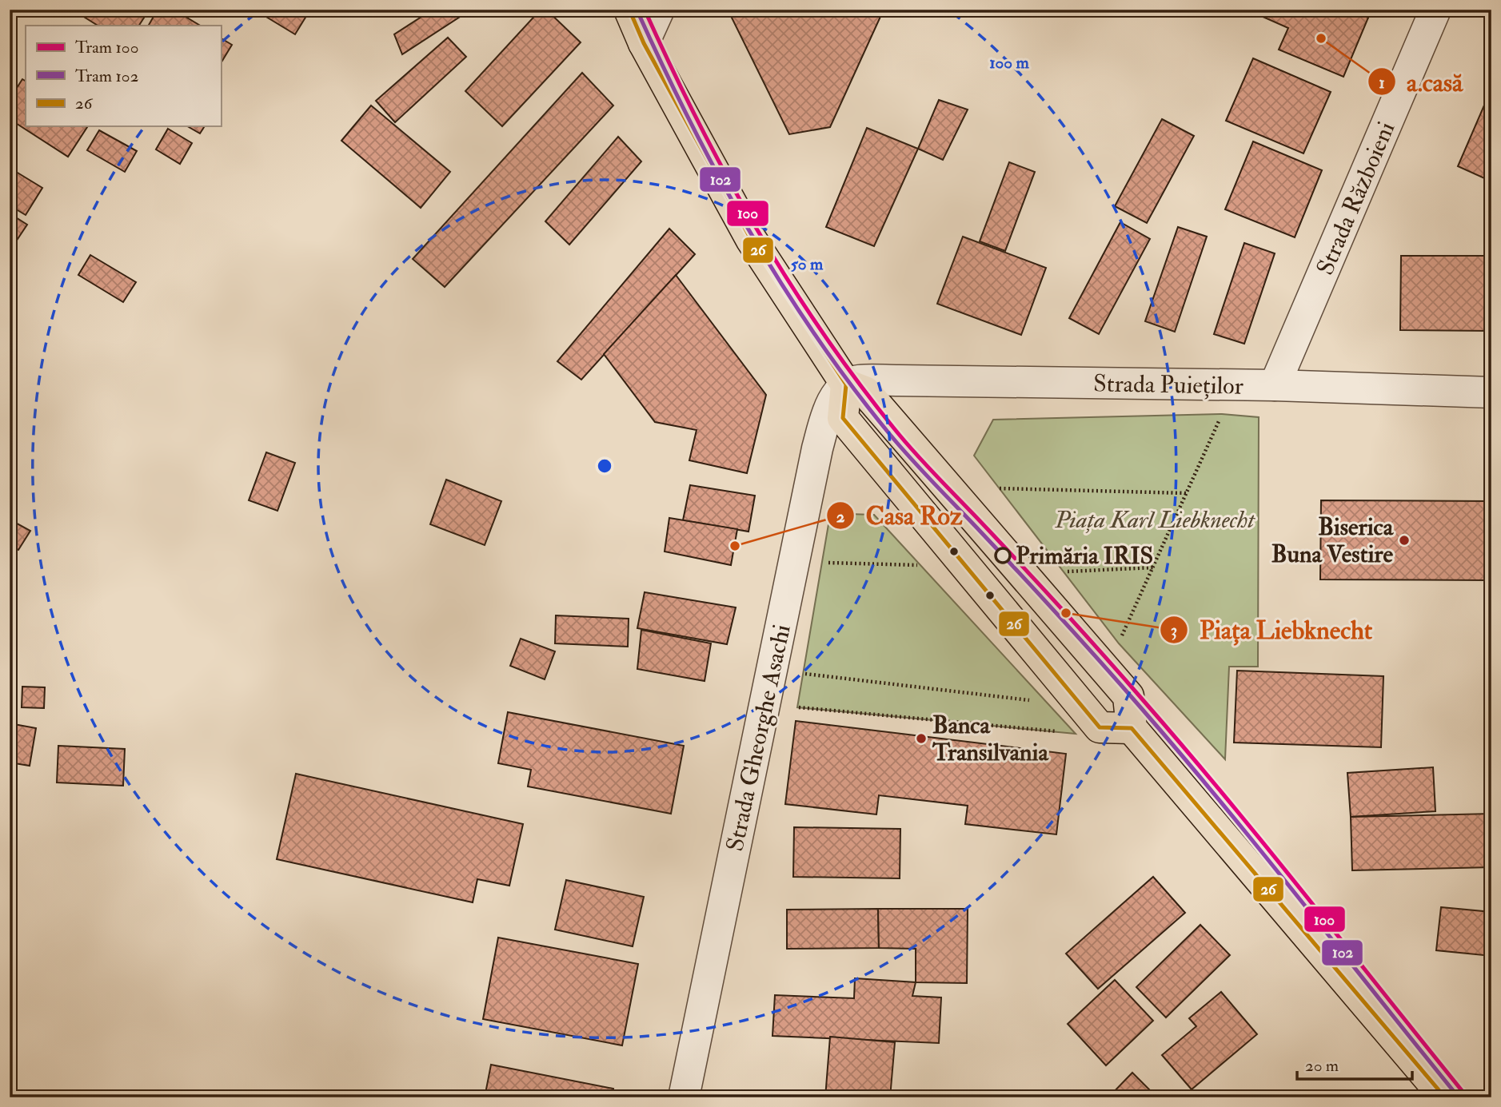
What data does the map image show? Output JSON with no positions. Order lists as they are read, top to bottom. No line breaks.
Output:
{"streets":{"street":["Strada Războieni","Strada Puieților","Strada Gheorghe Asachi"]},"crossings":[["Strada Războieni","Strada Puieților"],["Strada Puieților","Strada Gheorghe Asachi"]],"parks":["Piața Karl Liebknecht"],"places":["a.casă","Biserica Buna Vestire","Casa Roz","Primăria IRIS","Piața Liebknecht","Banca Transilvania"],"lines":["tram line 100","transit line 26","tram line 102"],"legend":["Tram 100","Tram 102","26"],"scale_bar":"20 m","rings":["100 m","50 m"]}
